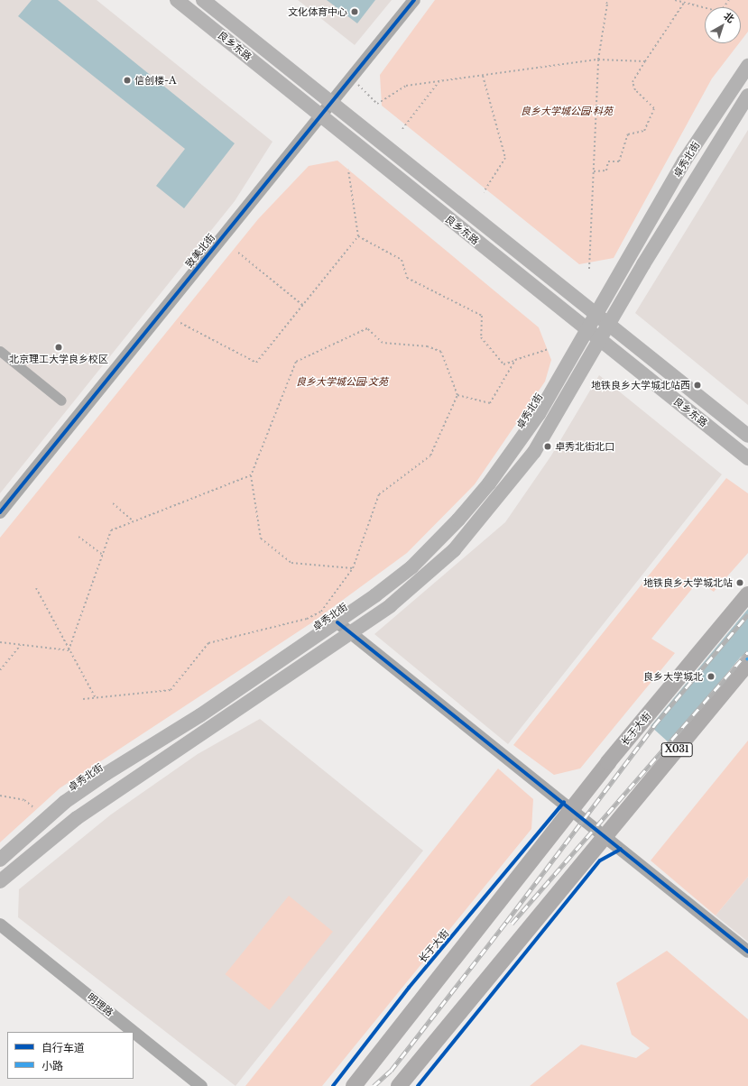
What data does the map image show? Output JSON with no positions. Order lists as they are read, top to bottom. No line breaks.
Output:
{"streets":{"main road":["良乡东路","卓秀北街","长于大街","X031"],"street":["致美北街","明理路"]},"crossings":[["良乡东路","卓秀北街"],["良乡东路","致美北街"]],"parks":["良乡大学城公园·科苑","良乡大学城公园·文苑"],"places":["文化体育中心","信创楼-A","北京理工大学良乡校区","地铁良乡大学城北站西","卓秀北街北口","地铁良乡大学城北站","良乡大学城北"],"legend":["自行车道","小路"],"north":"top right"}
